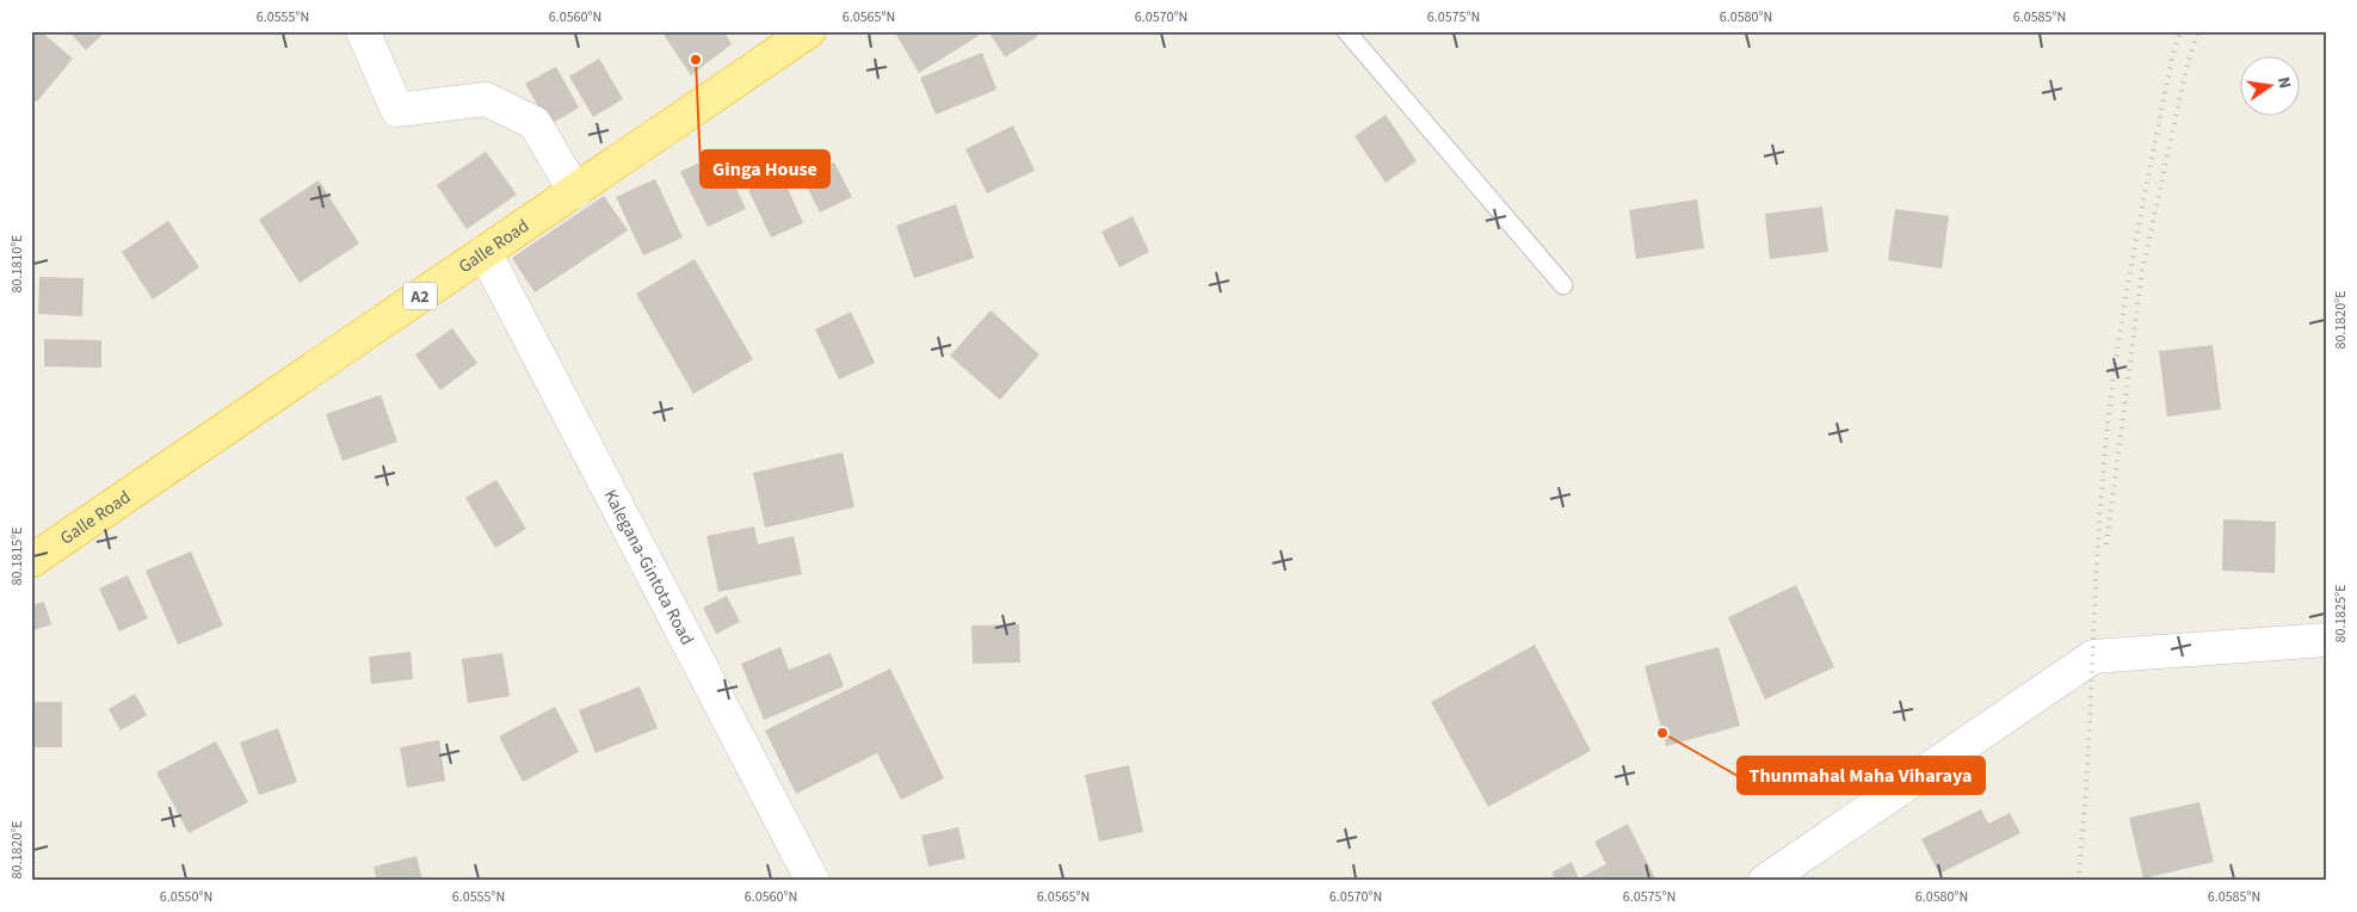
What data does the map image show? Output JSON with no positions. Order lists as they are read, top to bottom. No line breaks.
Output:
{"streets":{"highway":["Galle Road","A2"],"street":["Kalegana-Gintota Road"]},"crossings":[["Galle Road","Kalegana-Gintota Road"]],"places":["Ginga House","Thunmahal Maha Viharaya"],"north":"right","coordinates":["6.0555°N","6.0560°N","6.0565°N","6.0570°N","6.0575°N","6.0580°N","6.0585°N","80.1810°E","80.1820°E","80.1815°E","80.1825°E","6.0550°N"]}
